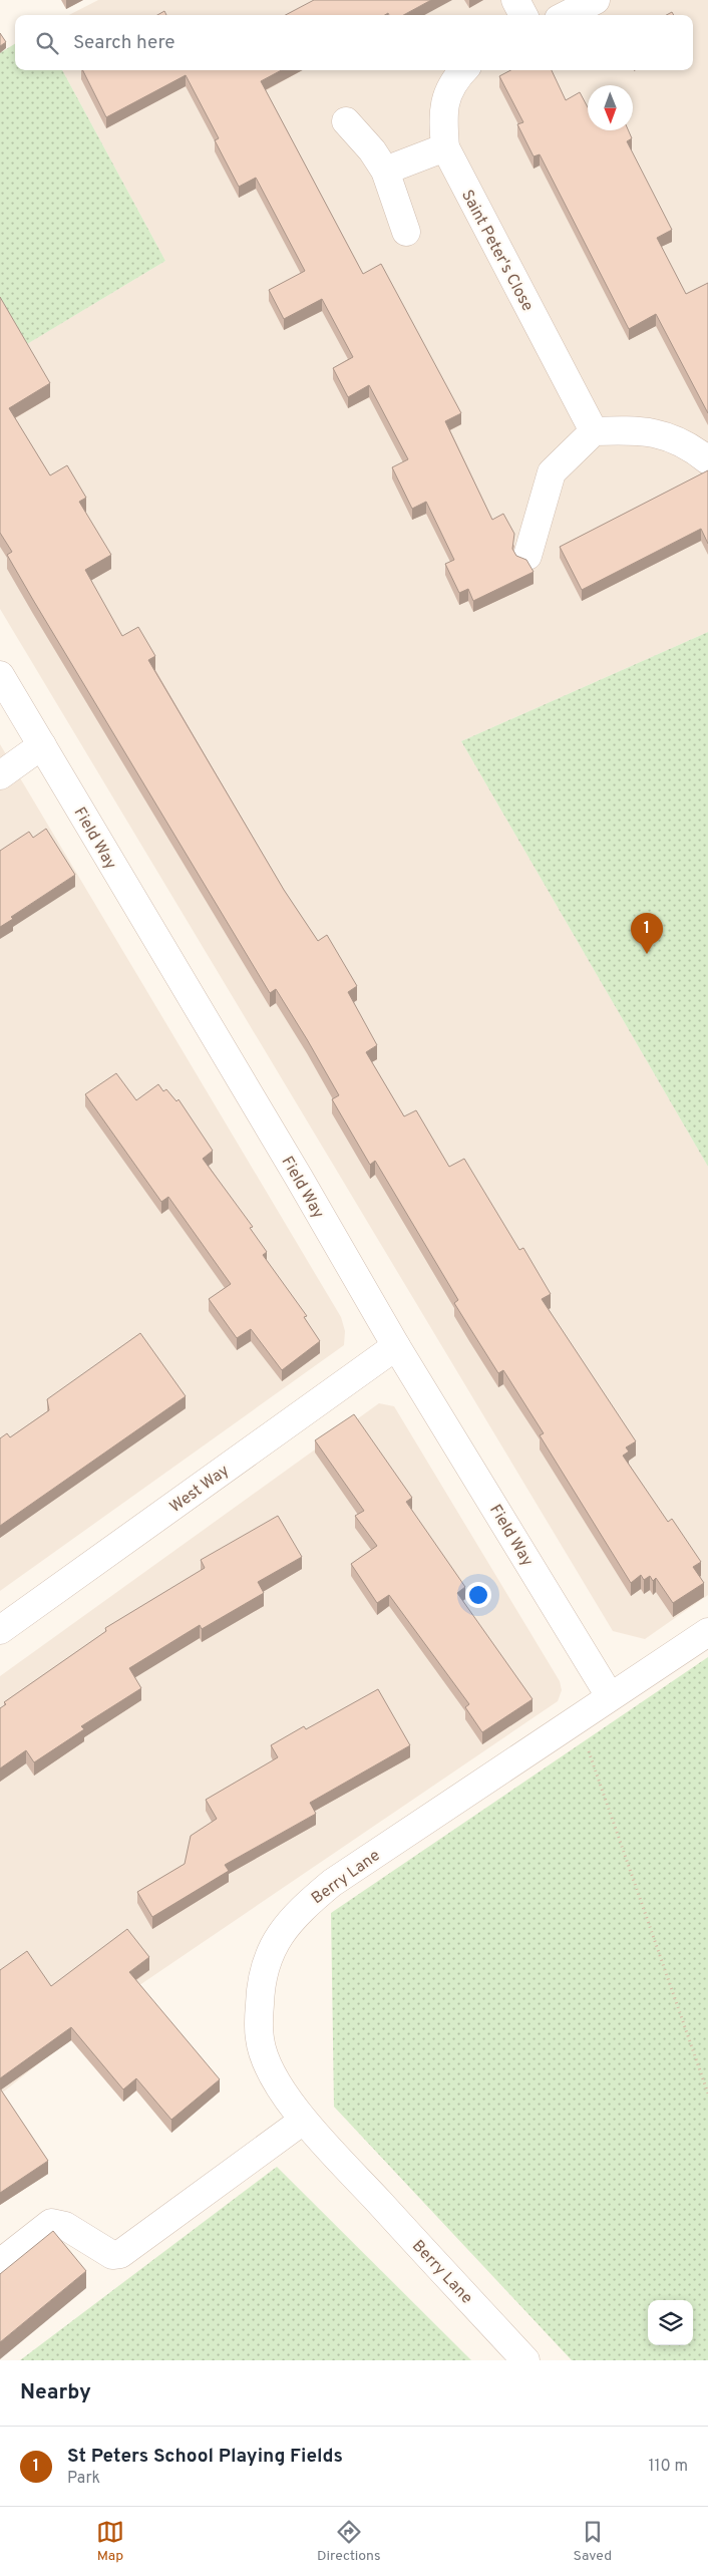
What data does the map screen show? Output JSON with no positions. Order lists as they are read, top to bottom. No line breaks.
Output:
{"streets":{"street":["Saint Peter's Close","Field Way","West Way","Berry Lane"]},"crossings":[["Field Way","West Way"],["Field Way","Berry Lane"]],"north":"bottom","page":{"search":"Search here","pins":"1","heading":"Nearby","list":[{"mark":"1","name":"St Peters School Playing Fields","note":"Park","value":"110 m"}],"nav":["Map","Directions","Saved"]}}
